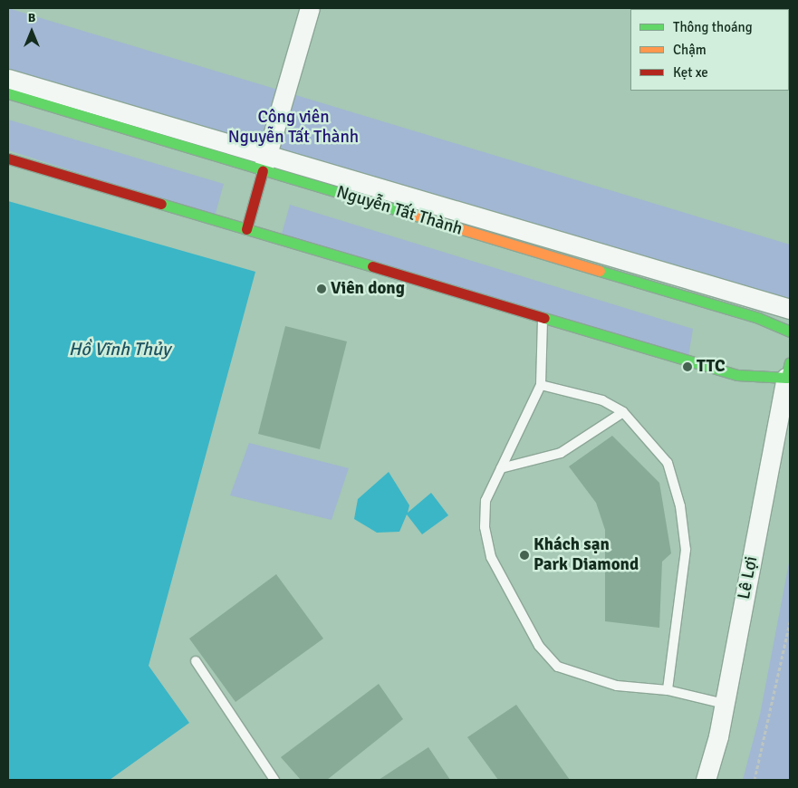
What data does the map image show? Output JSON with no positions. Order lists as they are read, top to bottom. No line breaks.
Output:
{"streets":{"street":["Nguyễn Tất Thành","Lê Lợi"]},"water":["Hồ Vĩnh Thủy"],"parks":["Công viên Nguyễn Tất Thành"],"places":["Viên dong","TTC","Khách sạn Park Diamond"],"legend":["Thông thoáng","Chậm","Kẹt xe"],"north":"top"}
